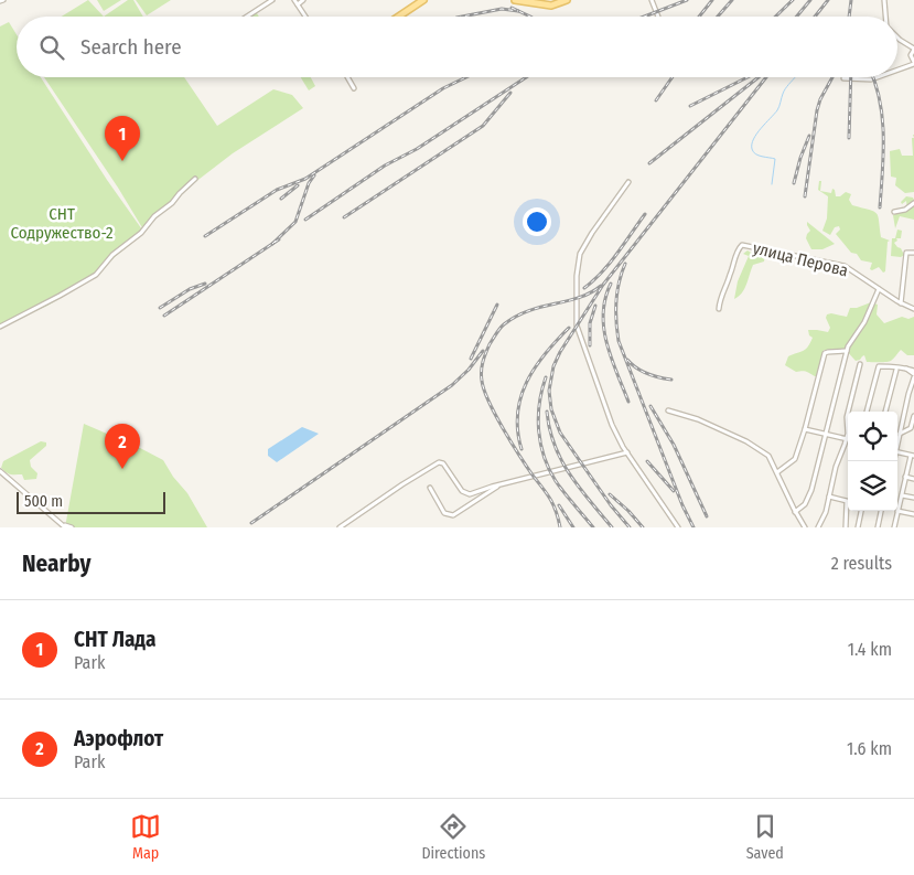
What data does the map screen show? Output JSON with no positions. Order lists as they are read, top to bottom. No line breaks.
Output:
{"streets":{"street":["улица Перова"]},"parks":["СНТ Содружество-2"],"scale_bar":"500 m","page":{"search":"Search here","pins":["1","2"],"scale":"500 m","heading":["Nearby","2 results"],"list":[{"mark":"1","name":"СНТ Лада","note":"Park","value":"1.4 km"},{"mark":"2","name":"Аэрофлот","note":"Park","value":"1.6 km"}],"nav":["Map","Directions","Saved"]}}
